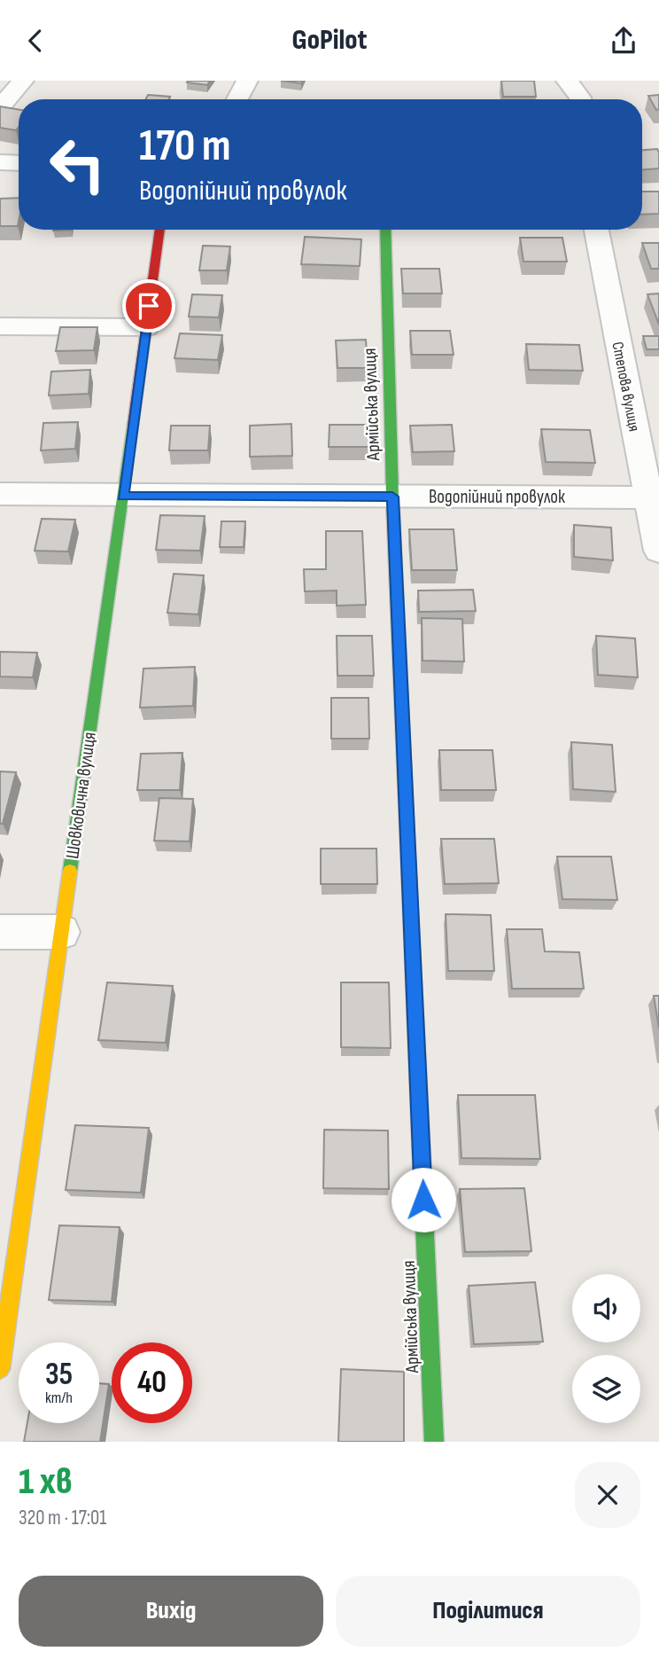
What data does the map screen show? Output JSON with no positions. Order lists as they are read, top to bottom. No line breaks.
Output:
{"streets":{"street":["Степова вулиця","Армійська вулиця","Водопійний провулок","Шовковична вулиця"]},"crossings":[["Степова вулиця","Водопійний провулок"],["Армійська вулиця","Водопійний провулок"],["Водопійний провулок","Шовковична вулиця"]],"page":{"header":"GoPilot","turn":["170 m","Водопійний провулок"],"speed":"35 km/h","limit":"40","heading":["1 хв","320 m · 17:01"],"buttons":["Вихід","Поділитися"]}}
